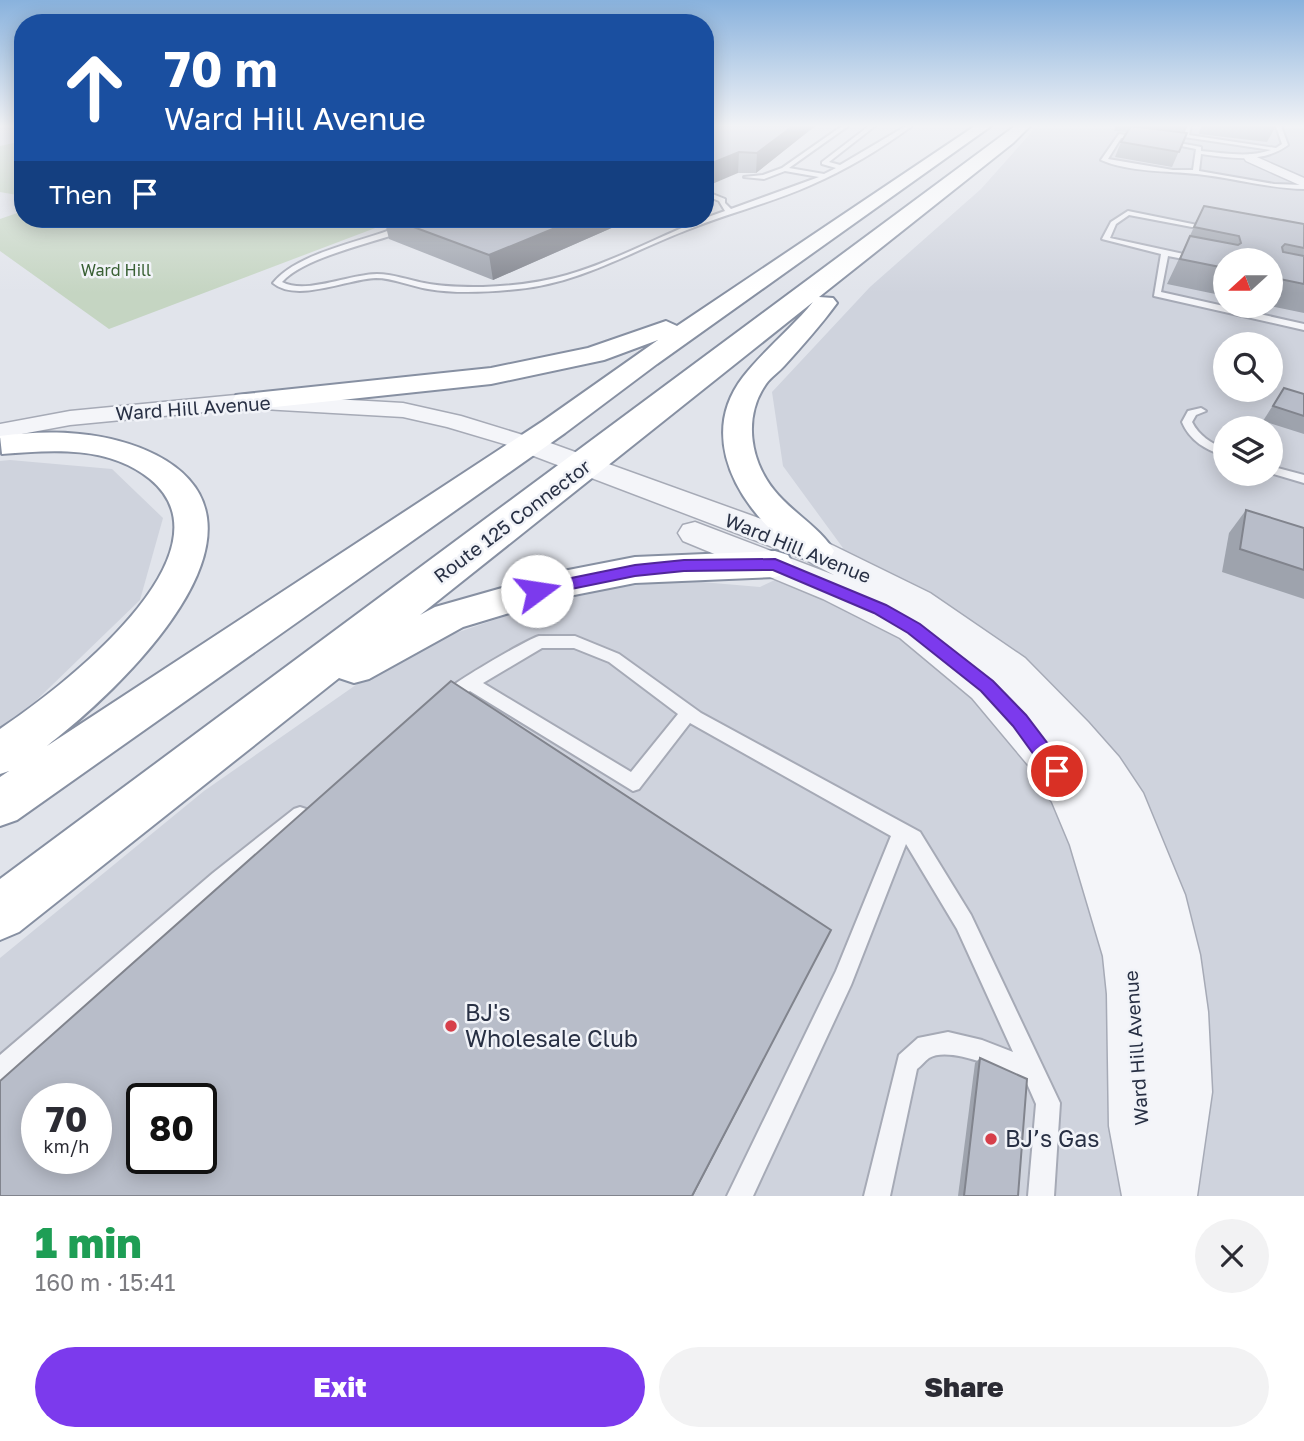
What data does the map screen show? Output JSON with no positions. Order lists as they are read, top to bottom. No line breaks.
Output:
{"streets":{"highway":["Route 125 Connector"],"street":["Ward Hill Avenue"]},"crossings":[["Ward Hill Avenue","Route 125 Connector"]],"parks":["Ward Hill"],"places":["BJ's Wholesale Club","BJ’s Gas"],"north":"left","page":{"turn":["70 m","Ward Hill Avenue"],"then":"Then","speed":"70 km/h","limit":"80","heading":["1 min","160 m · 15:41"],"buttons":["Exit","Share"]}}
